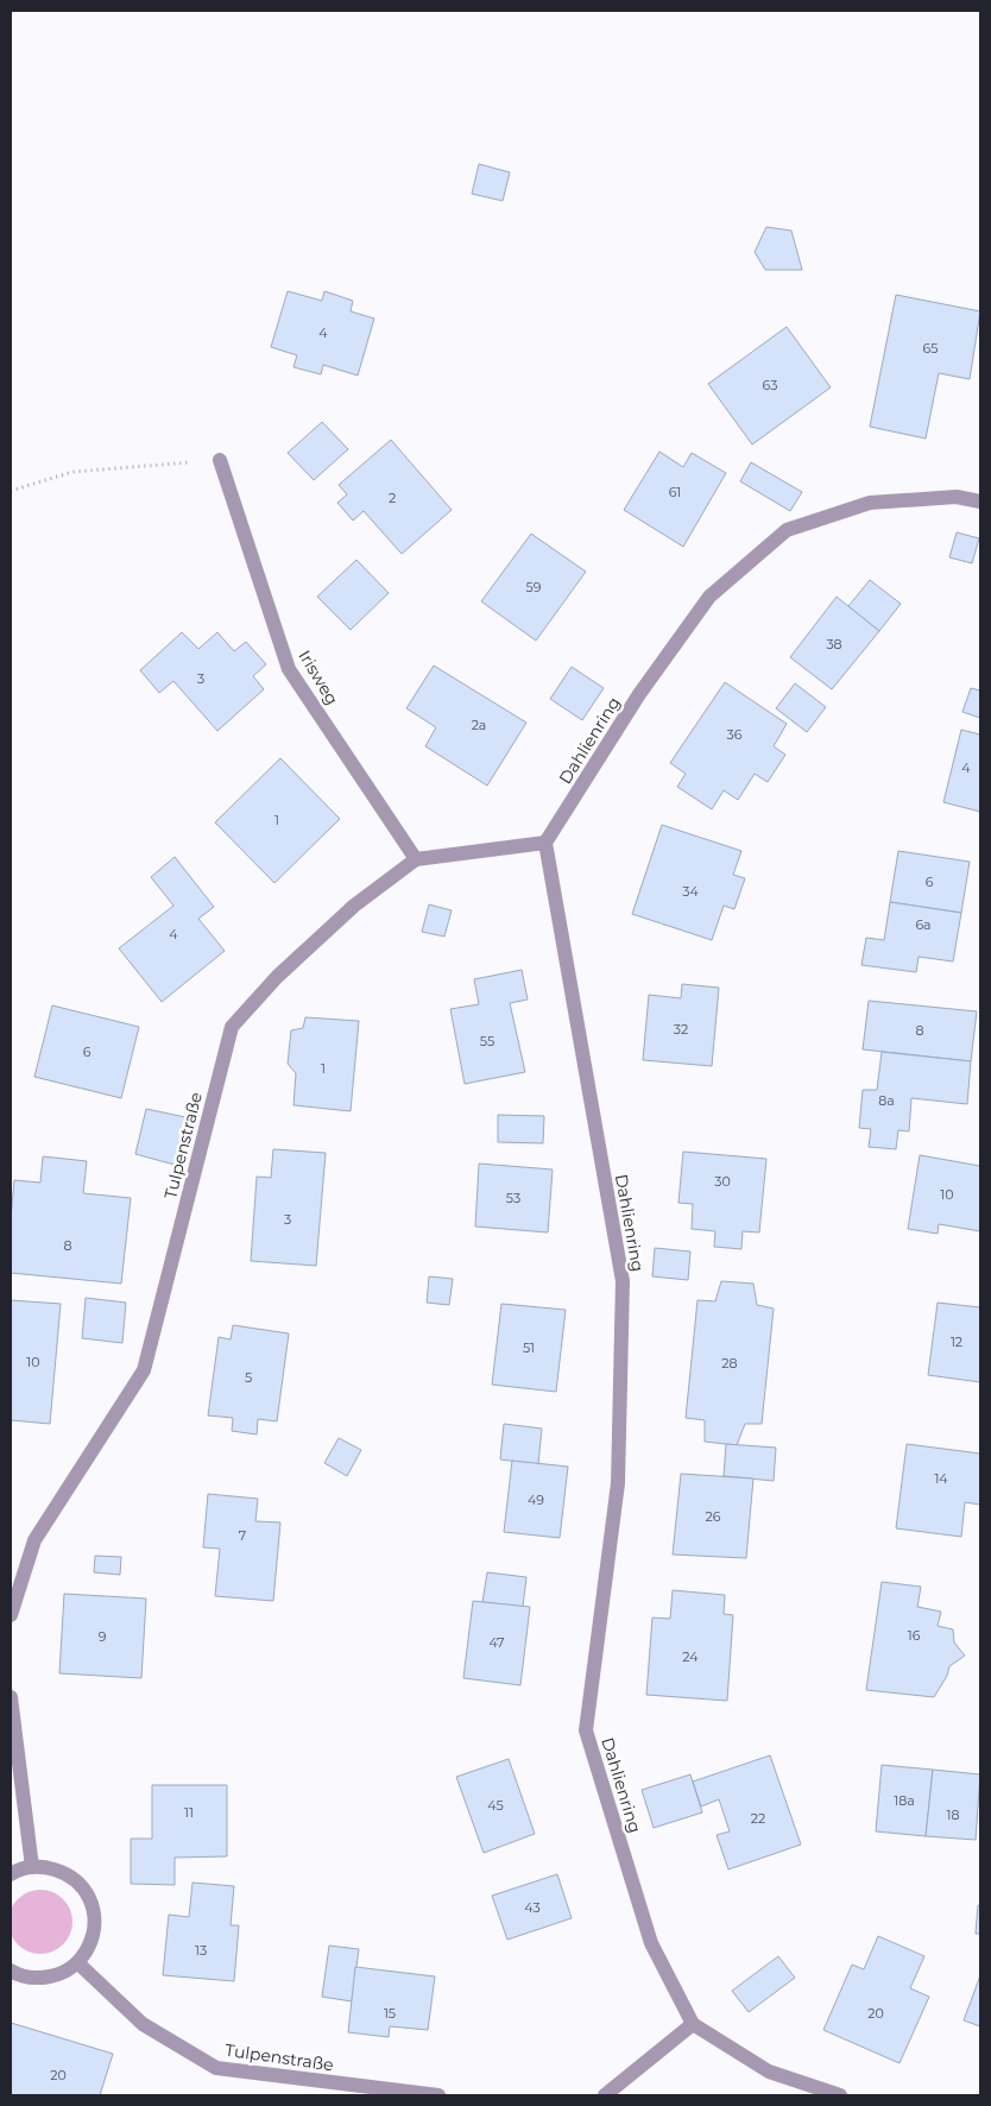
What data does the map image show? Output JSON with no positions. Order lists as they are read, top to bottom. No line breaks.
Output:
{"streets":{"street":["Irisweg","Dahlienring","Tulpenstraße"]},"crossings":[["Irisweg","Tulpenstraße"],["Dahlienring","Tulpenstraße"]],"house_numbers":["4","65","63","61","2","59","38","3","2a","36","4","1","6","34","6a","4","32","8","55","6","1","8a","30","10","53","3","8","12","51","10","28","5","14","49","26","7","16","9","47","24","18a","45","11","18","22","43","13","15","20","20"]}
